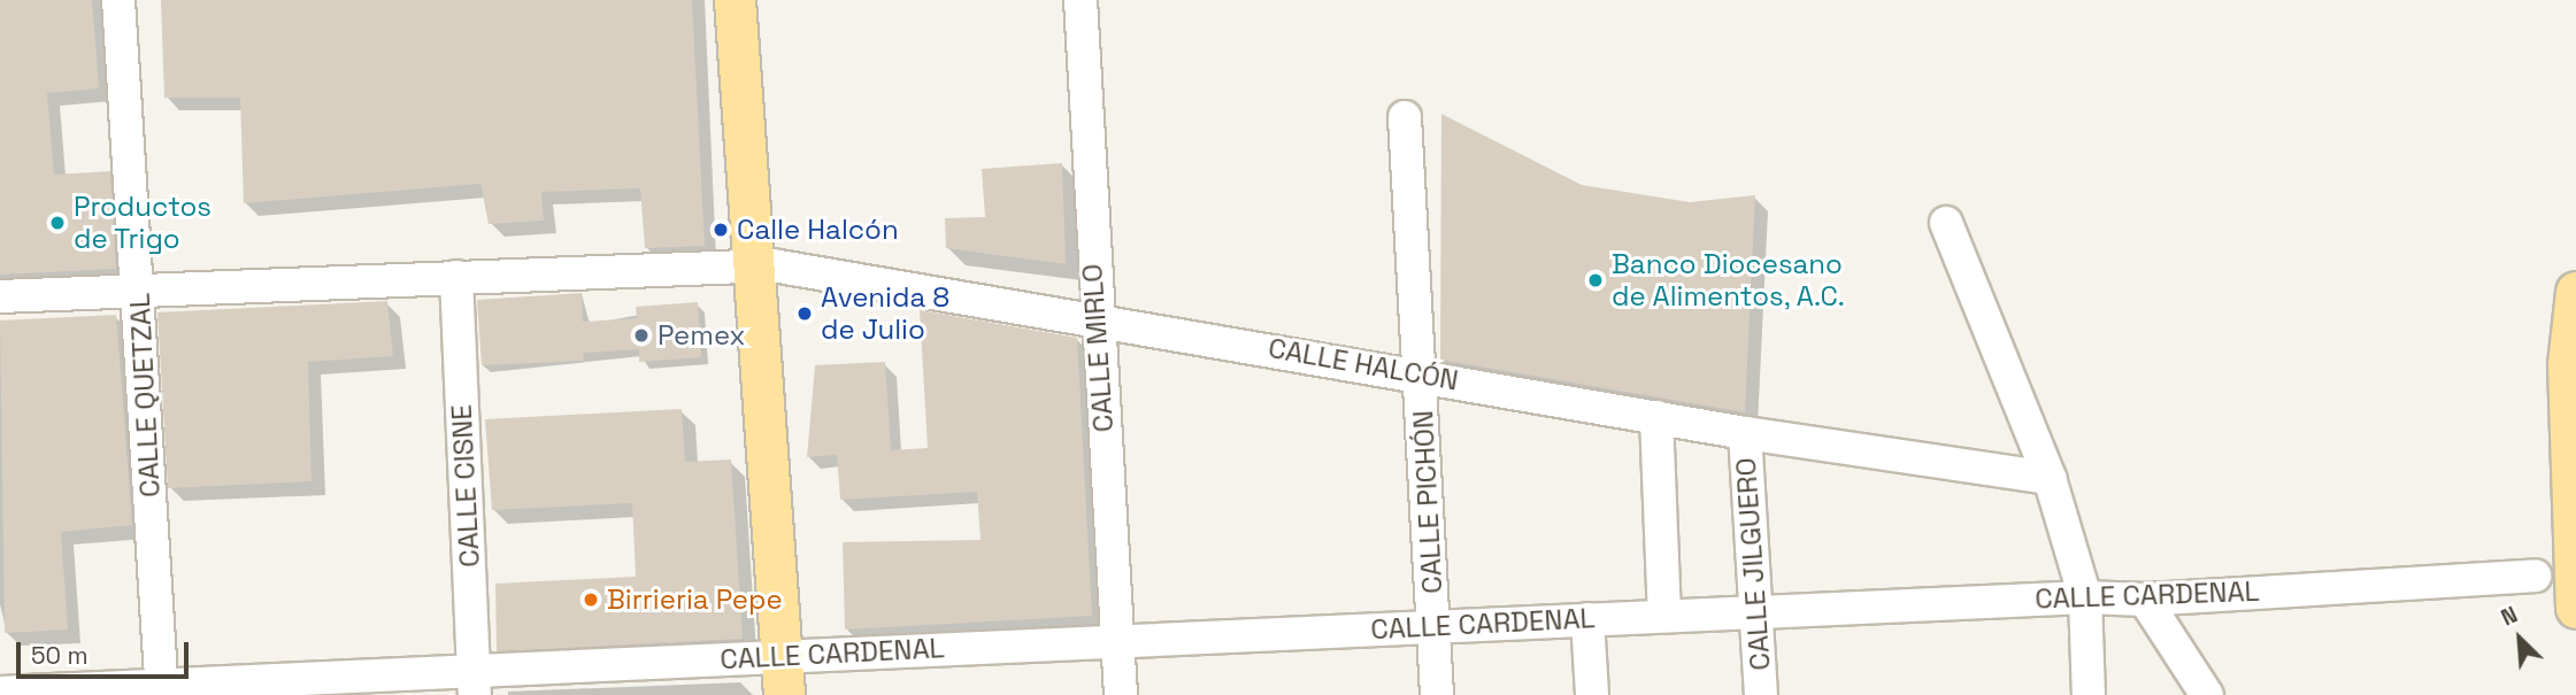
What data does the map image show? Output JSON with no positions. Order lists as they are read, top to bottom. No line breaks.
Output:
{"streets":{"street":["CALLE MIRLO","CALLE HALCÓN","CALLE QUETZAL","CALLE CISNE","CALLE PICHÓN","CALLE JILGUERO","CALLE CARDENAL"]},"crossings":[["CALLE MIRLO","CALLE HALCÓN"],["CALLE MIRLO","CALLE CARDENAL"],["CALLE HALCÓN","CALLE QUETZAL"],["CALLE HALCÓN","CALLE CISNE"],["CALLE HALCÓN","CALLE PICHÓN"],["CALLE HALCÓN","CALLE JILGUERO"],["CALLE QUETZAL","CALLE CARDENAL"],["CALLE CISNE","CALLE CARDENAL"],["CALLE PICHÓN","CALLE CARDENAL"],["CALLE JILGUERO","CALLE CARDENAL"]],"places":["Productos de Trigo","Calle Halcón","Banco Diocesano de Alimentos, A.C.","Avenida 8 de Julio","Pemex","Birrieria Pepe"],"scale_bar":"50 m","north":"top left"}
